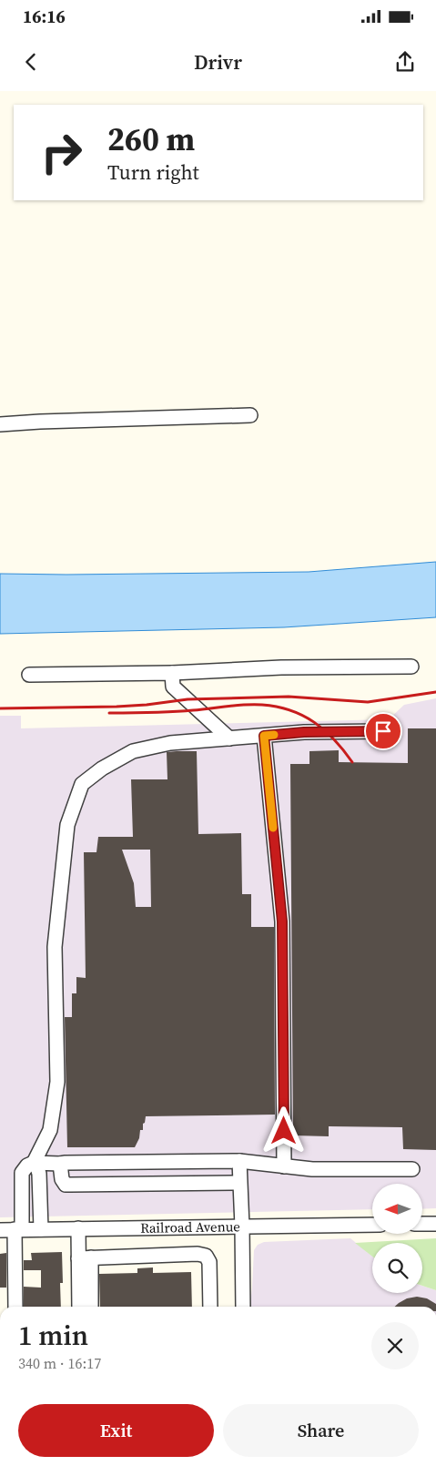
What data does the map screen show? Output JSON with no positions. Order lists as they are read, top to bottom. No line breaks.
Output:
{"streets":{"street":["Railroad Avenue"]},"north":"left","page":{"status":"16:16","header":"Drivr","turn":["260 m","Turn right"],"heading":["1 min","340 m · 16:17"],"buttons":["Exit","Share"]}}
